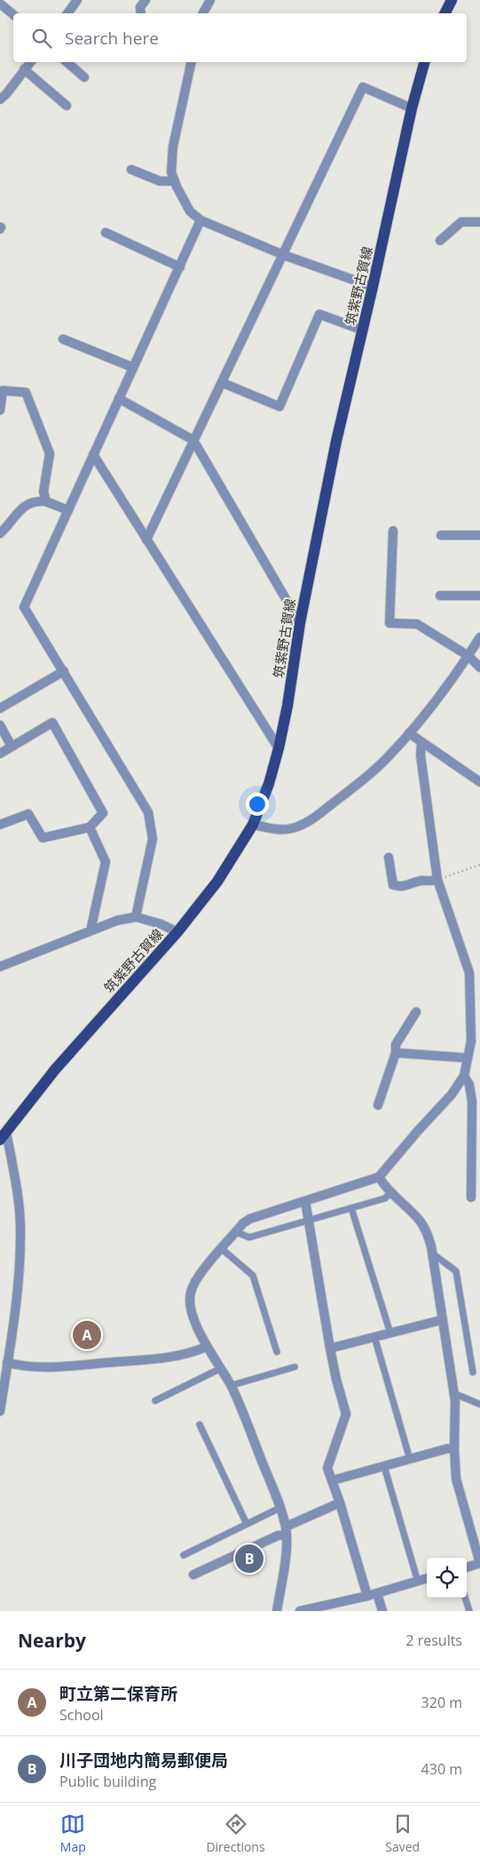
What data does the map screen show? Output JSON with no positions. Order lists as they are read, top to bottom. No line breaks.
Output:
{"streets":{"main road":["筑紫野古賀線"]},"page":{"search":"Search here","pins":["A","B"],"heading":["Nearby","2 results"],"list":[{"mark":"A","name":"町立第二保育所","note":"School","value":"320 m"},{"mark":"B","name":"川子団地内簡易郵便局","note":"Public building","value":"430 m"}],"nav":["Map","Directions","Saved"]}}
